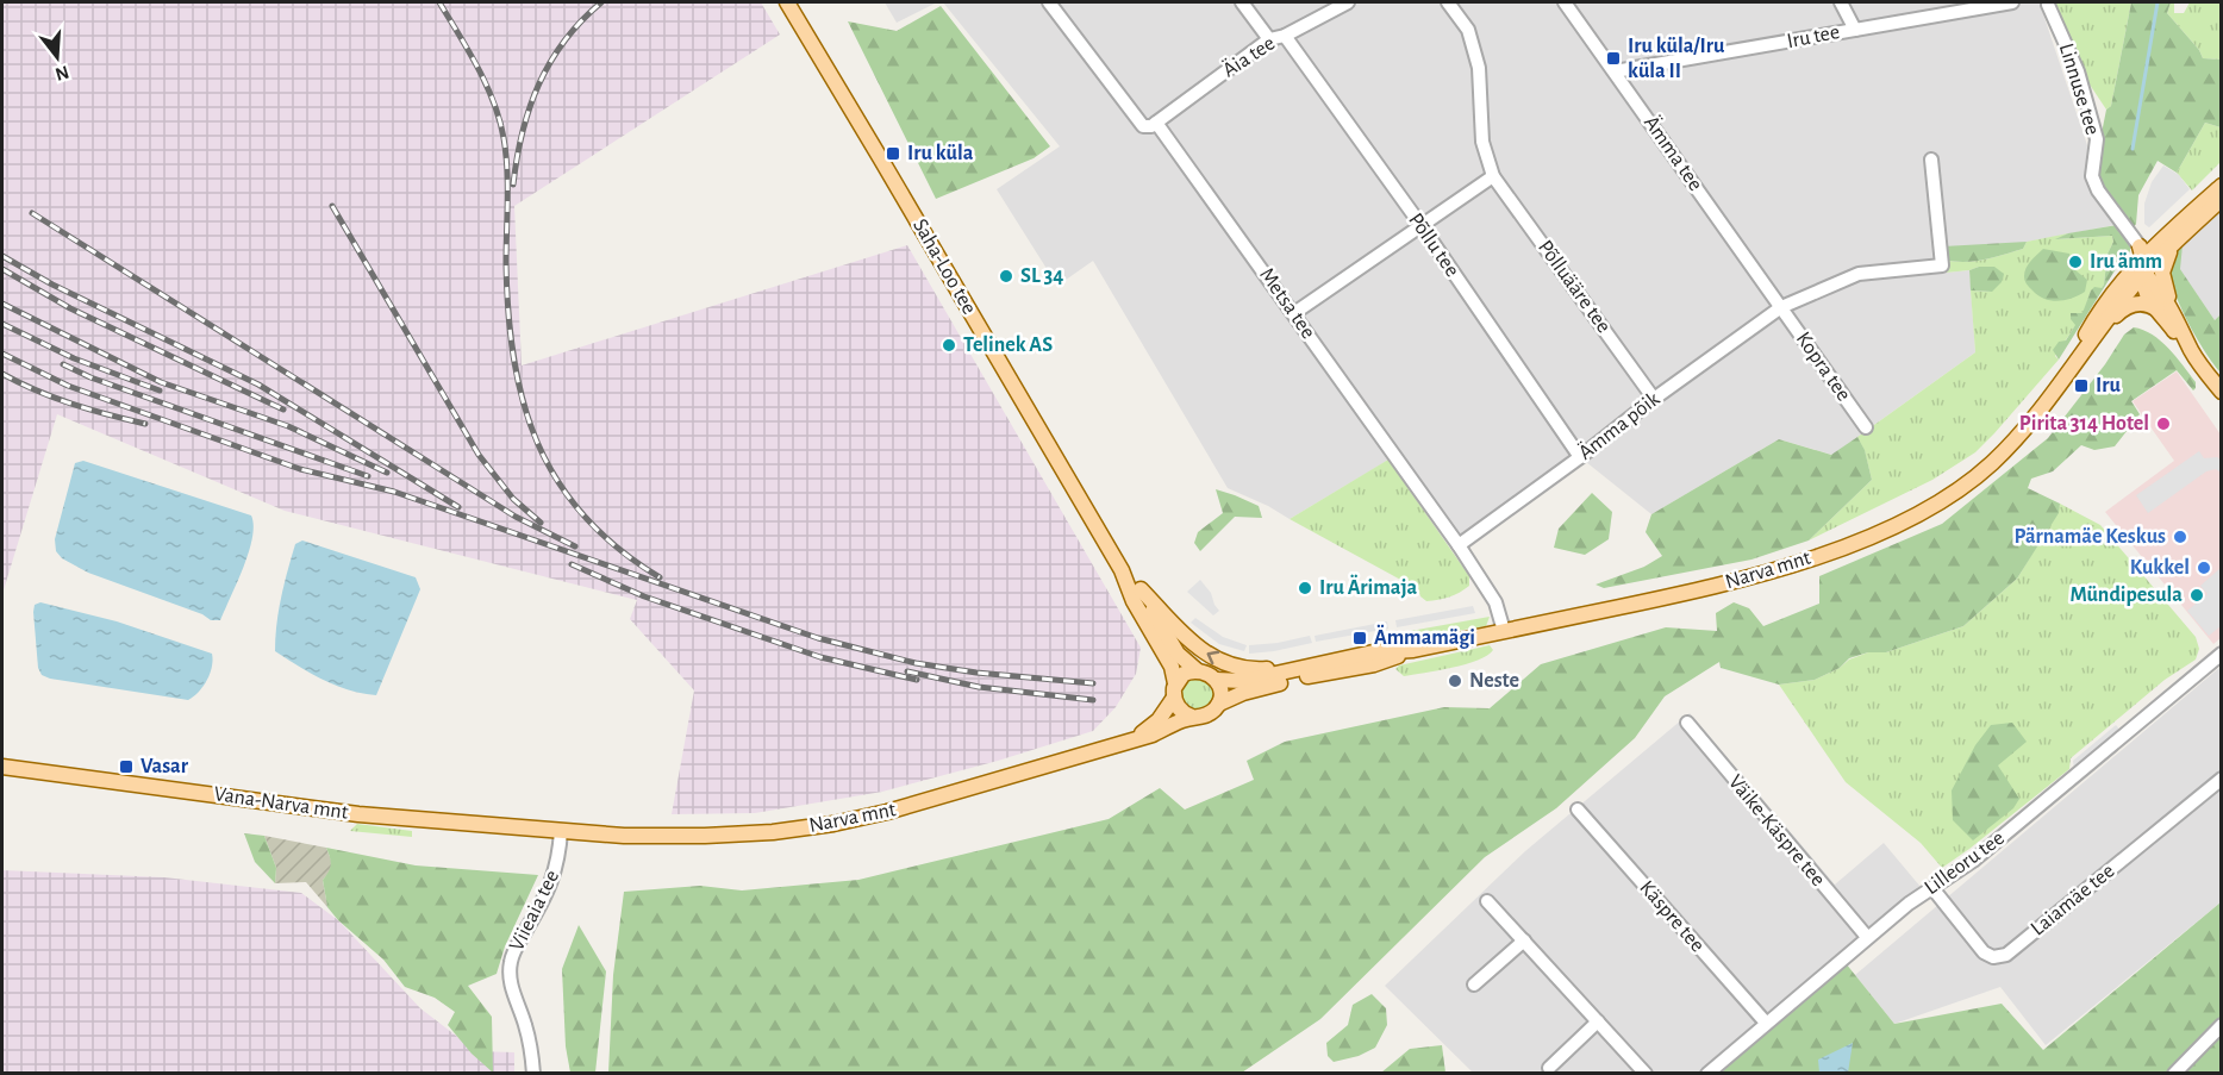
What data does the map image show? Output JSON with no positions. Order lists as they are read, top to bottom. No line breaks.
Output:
{"streets":{"main road":["Saha-Loo tee","Narva mnt","Vana-Narva mnt"],"street":["Iru tee","Äia tee","Linnuse tee","Ämma tee","Põllu tee","Põlluääre tee","Metsa tee","Kopra tee","Ämma põik","Väike-Käspre tee","Lilleoru tee","Laiamäe tee","Viieaia tee","Käspre tee"]},"crossings":[["Iru tee","Ämma tee"],["Äia tee","Põllu tee"],["Äia tee","Metsa tee"],["Linnuse tee","Narva mnt"],["Ämma tee","Kopra tee"],["Ämma tee","Ämma põik"],["Põllu tee","Ämma põik"],["Saha-Loo tee","Narva mnt"],["Põlluääre tee","Ämma põik"],["Metsa tee","Ämma põik"],["Metsa tee","Narva mnt"],["Kopra tee","Ämma põik"],["Narva mnt","Vana-Narva mnt"],["Narva mnt","Viieaia tee"],["Vana-Narva mnt","Viieaia tee"],["Väike-Käspre tee","Lilleoru tee"],["Lilleoru tee","Laiamäe tee"],["Lilleoru tee","Käspre tee"]],"places":{"transit":["Iru küla/Iru küla II","Iru küla","Iru","Ämmamägi","Vasar"],"other":["Iru ämm","SL 34","Telinek AS","Pirita 314 Hotel","Pärnamäe Keskus","Kukkel","Iru Ärimaja","Mündipesula","Neste"]},"north":"bottom"}
